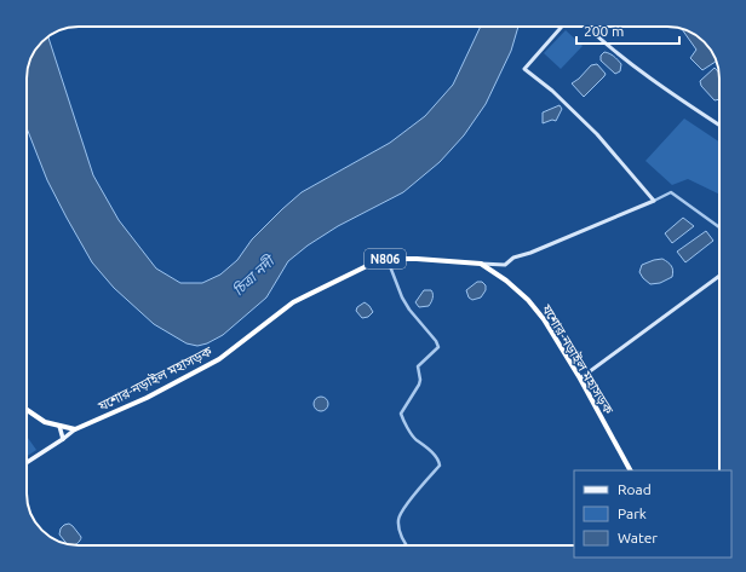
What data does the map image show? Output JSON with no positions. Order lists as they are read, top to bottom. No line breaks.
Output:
{"streets":{"highway":["N806","যশোর-নড়াইল মহাসড়ক"]},"water":["চিত্রা নদী"],"legend":["Road","Park","Water"],"scale_bar":"200 m"}
